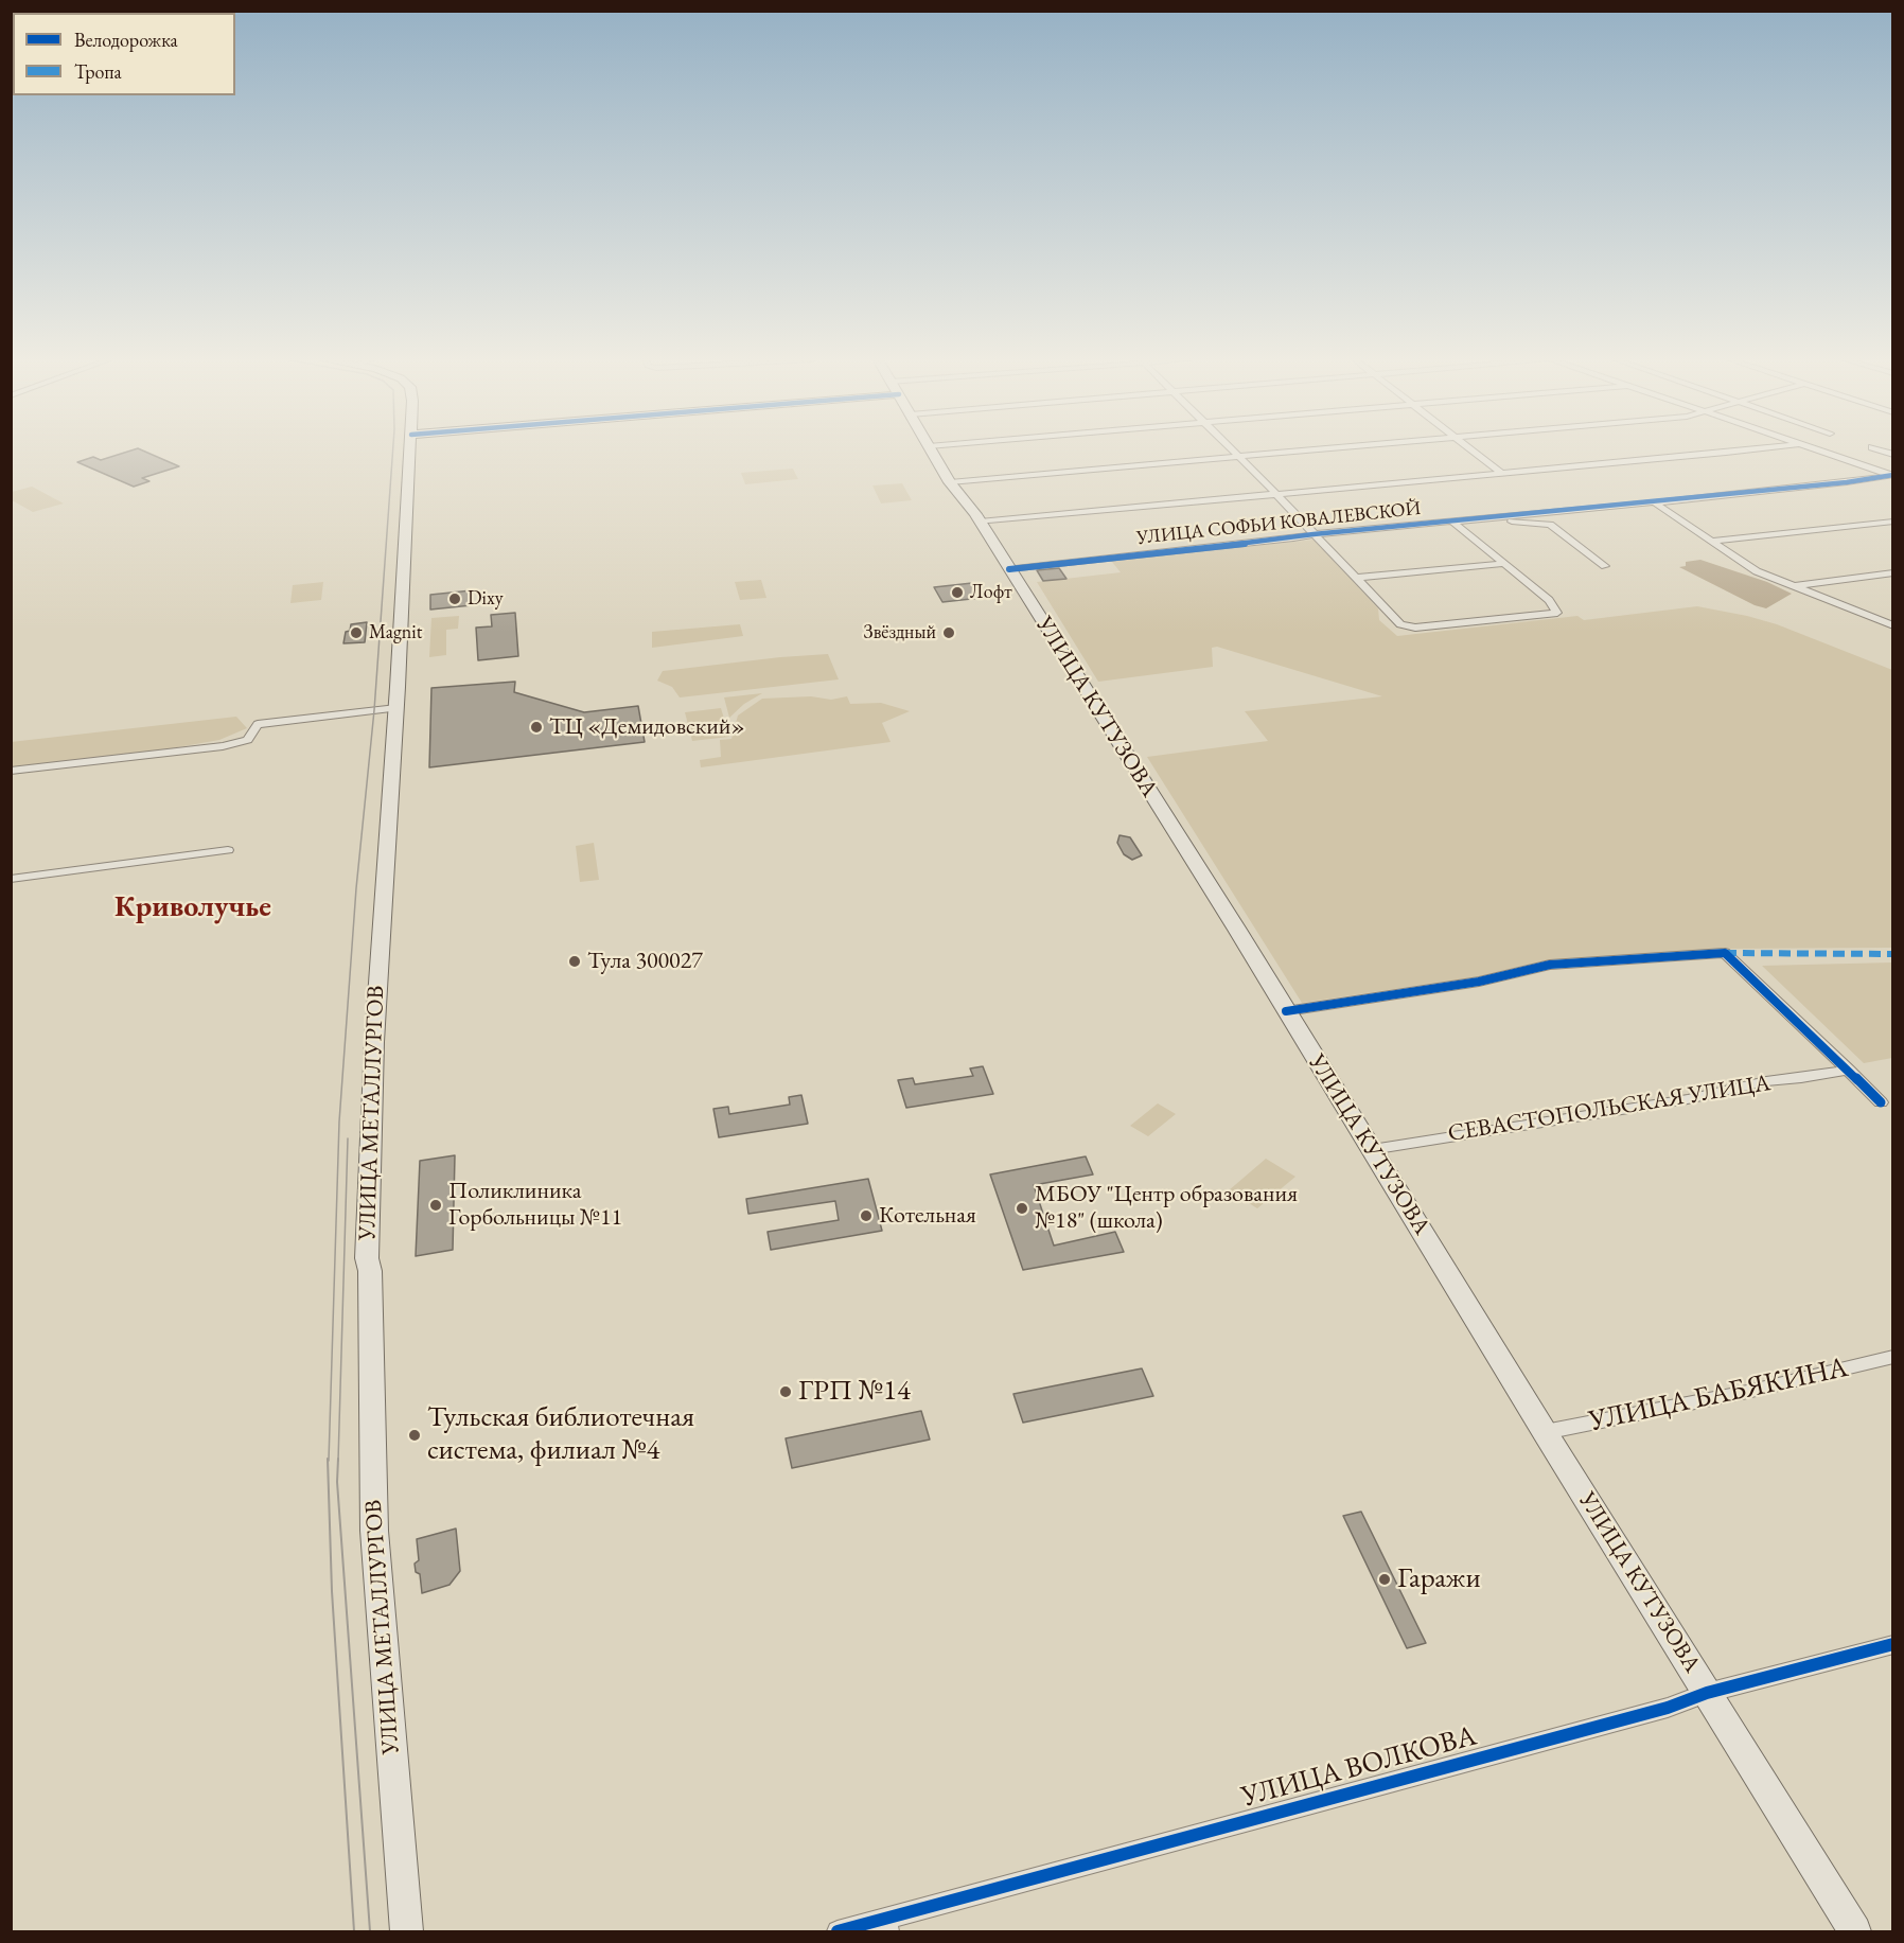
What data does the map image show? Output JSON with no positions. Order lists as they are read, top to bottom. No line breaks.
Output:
{"streets":{"main road":["УЛИЦА КУТУЗОВА","УЛИЦА МЕТАЛЛУРГОВ"],"street":["УЛИЦА СОФЬИ КОВАЛЕВСКОЙ","СЕВАСТОПОЛЬСКАЯ УЛИЦА","УЛИЦА БАБЯКИНА","УЛИЦА ВОЛКОВА"]},"crossings":[["УЛИЦА СОФЬИ КОВАЛЕВСКОЙ","УЛИЦА КУТУЗОВА"],["УЛИЦА КУТУЗОВА","СЕВАСТОПОЛЬСКАЯ УЛИЦА"],["УЛИЦА КУТУЗОВА","УЛИЦА БАБЯКИНА"],["УЛИЦА КУТУЗОВА","УЛИЦА ВОЛКОВА"]],"districts":["Криволучье"],"places":["Лофт","Dixy","Magnit","Звёздный","ТЦ «Демидовский»","Тула 300027","Поликлиника Горбольницы №11","МБОУ \"Центр образования №18\" (школа)","Котельная","ГРП №14","Тульская библиотечная система, филиал №4","Гаражи"],"legend":["Велодорожка","Тропа"]}
